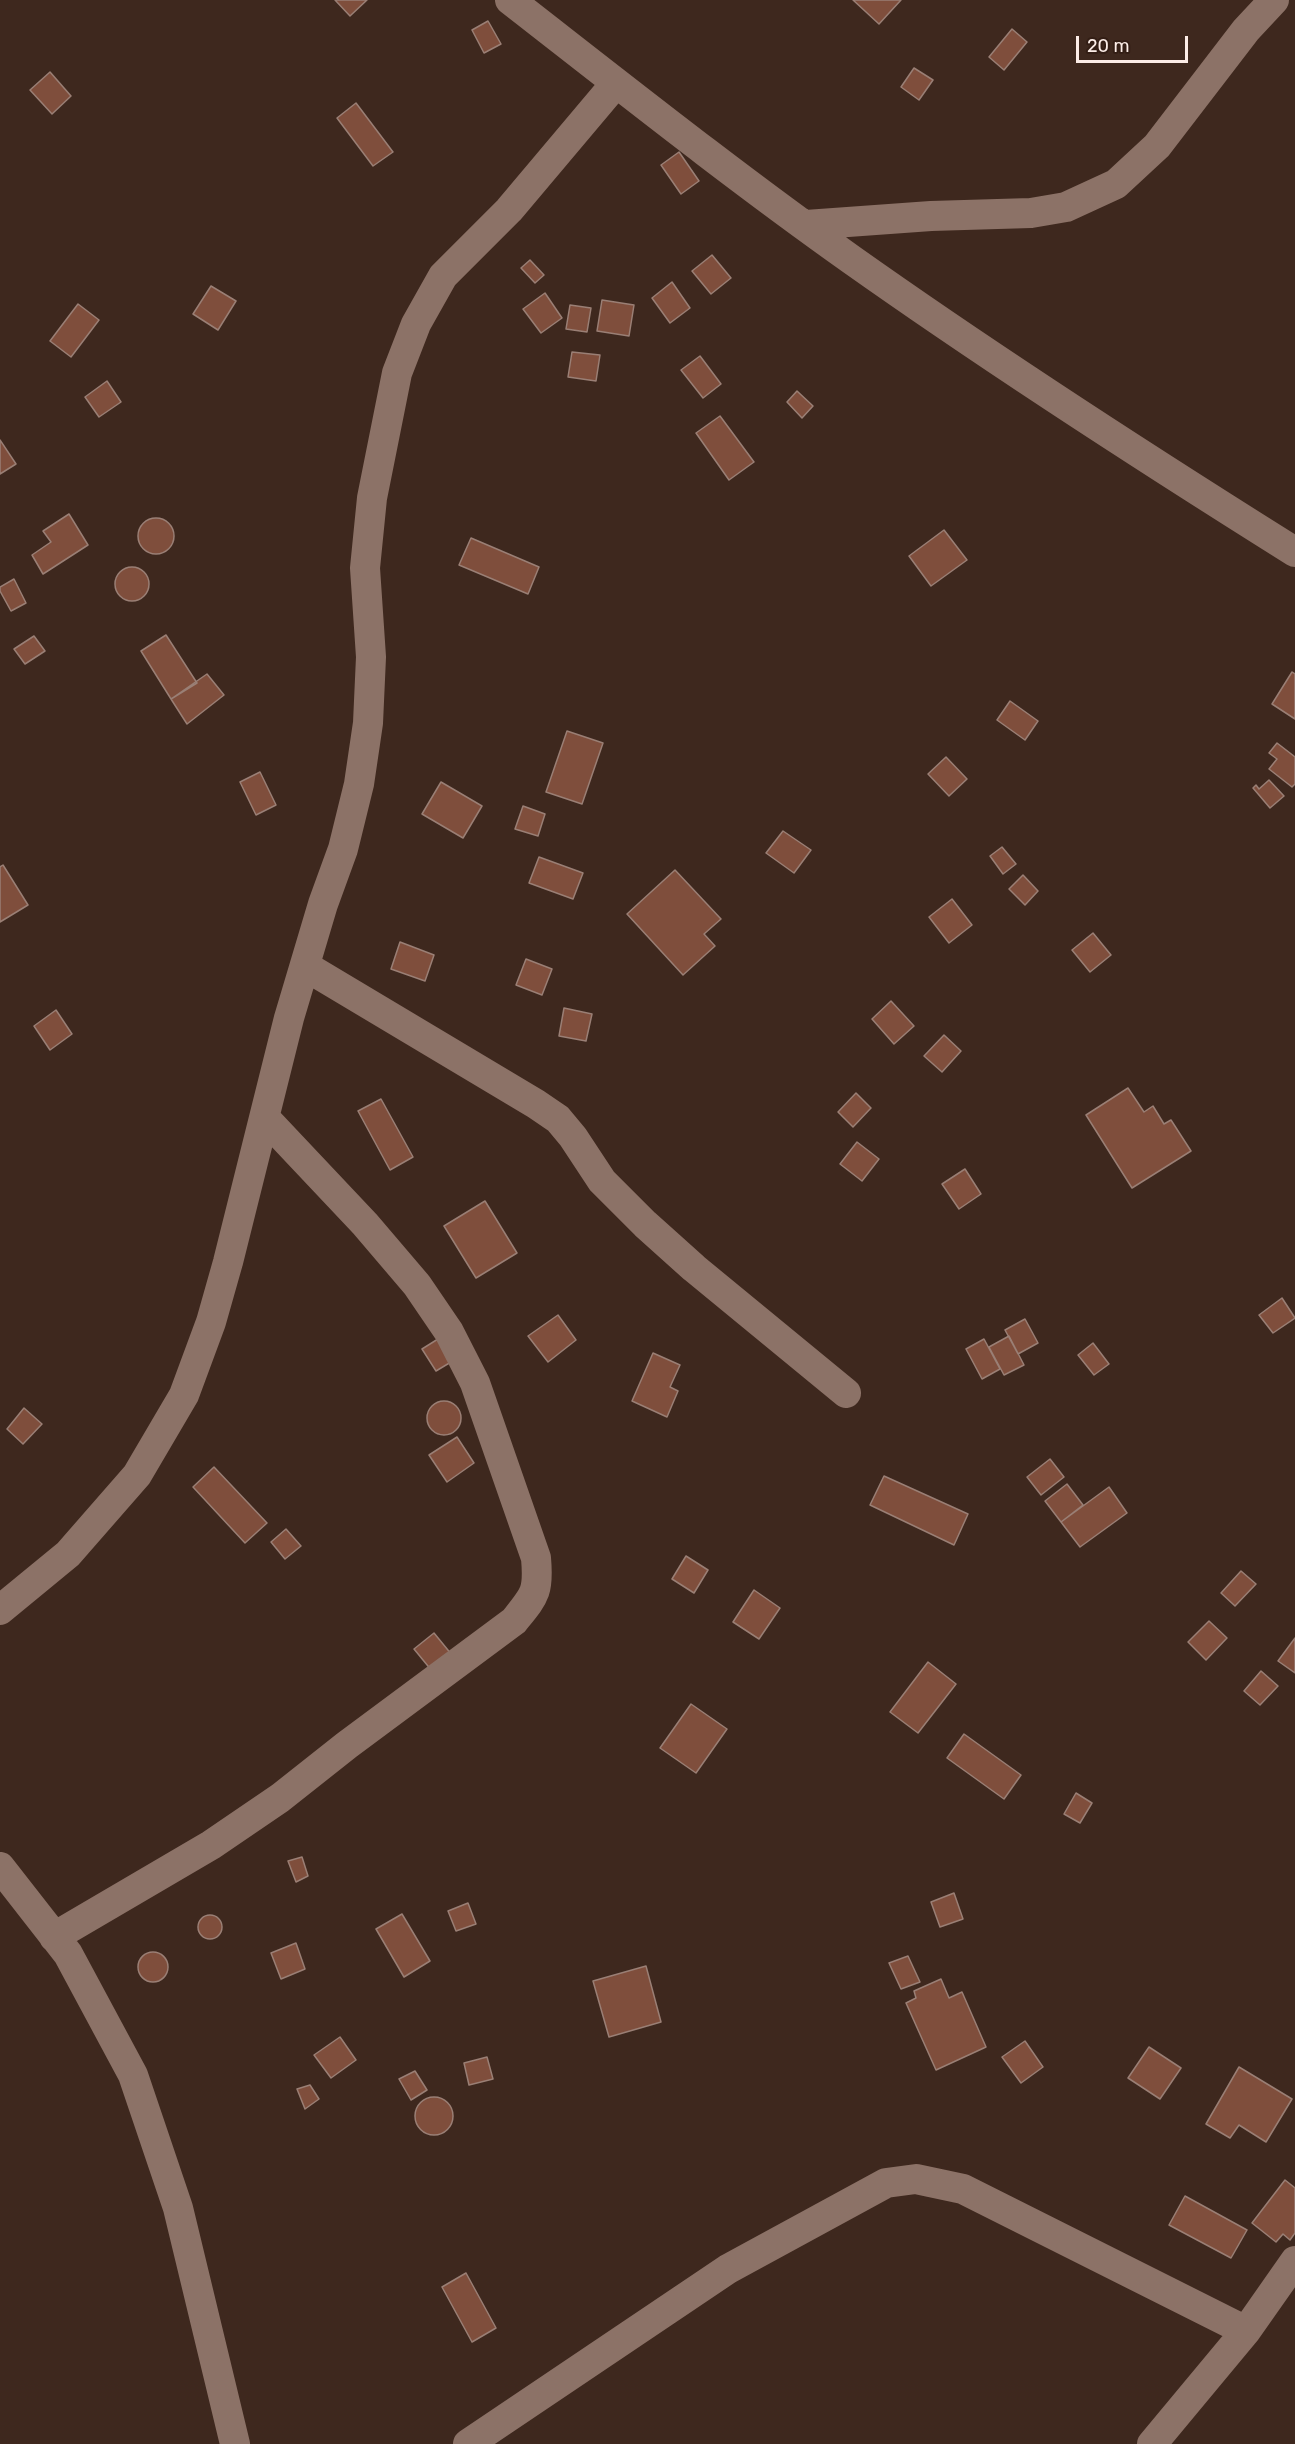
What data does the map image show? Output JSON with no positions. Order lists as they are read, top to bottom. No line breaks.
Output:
{"scale_bar":"20 m"}
